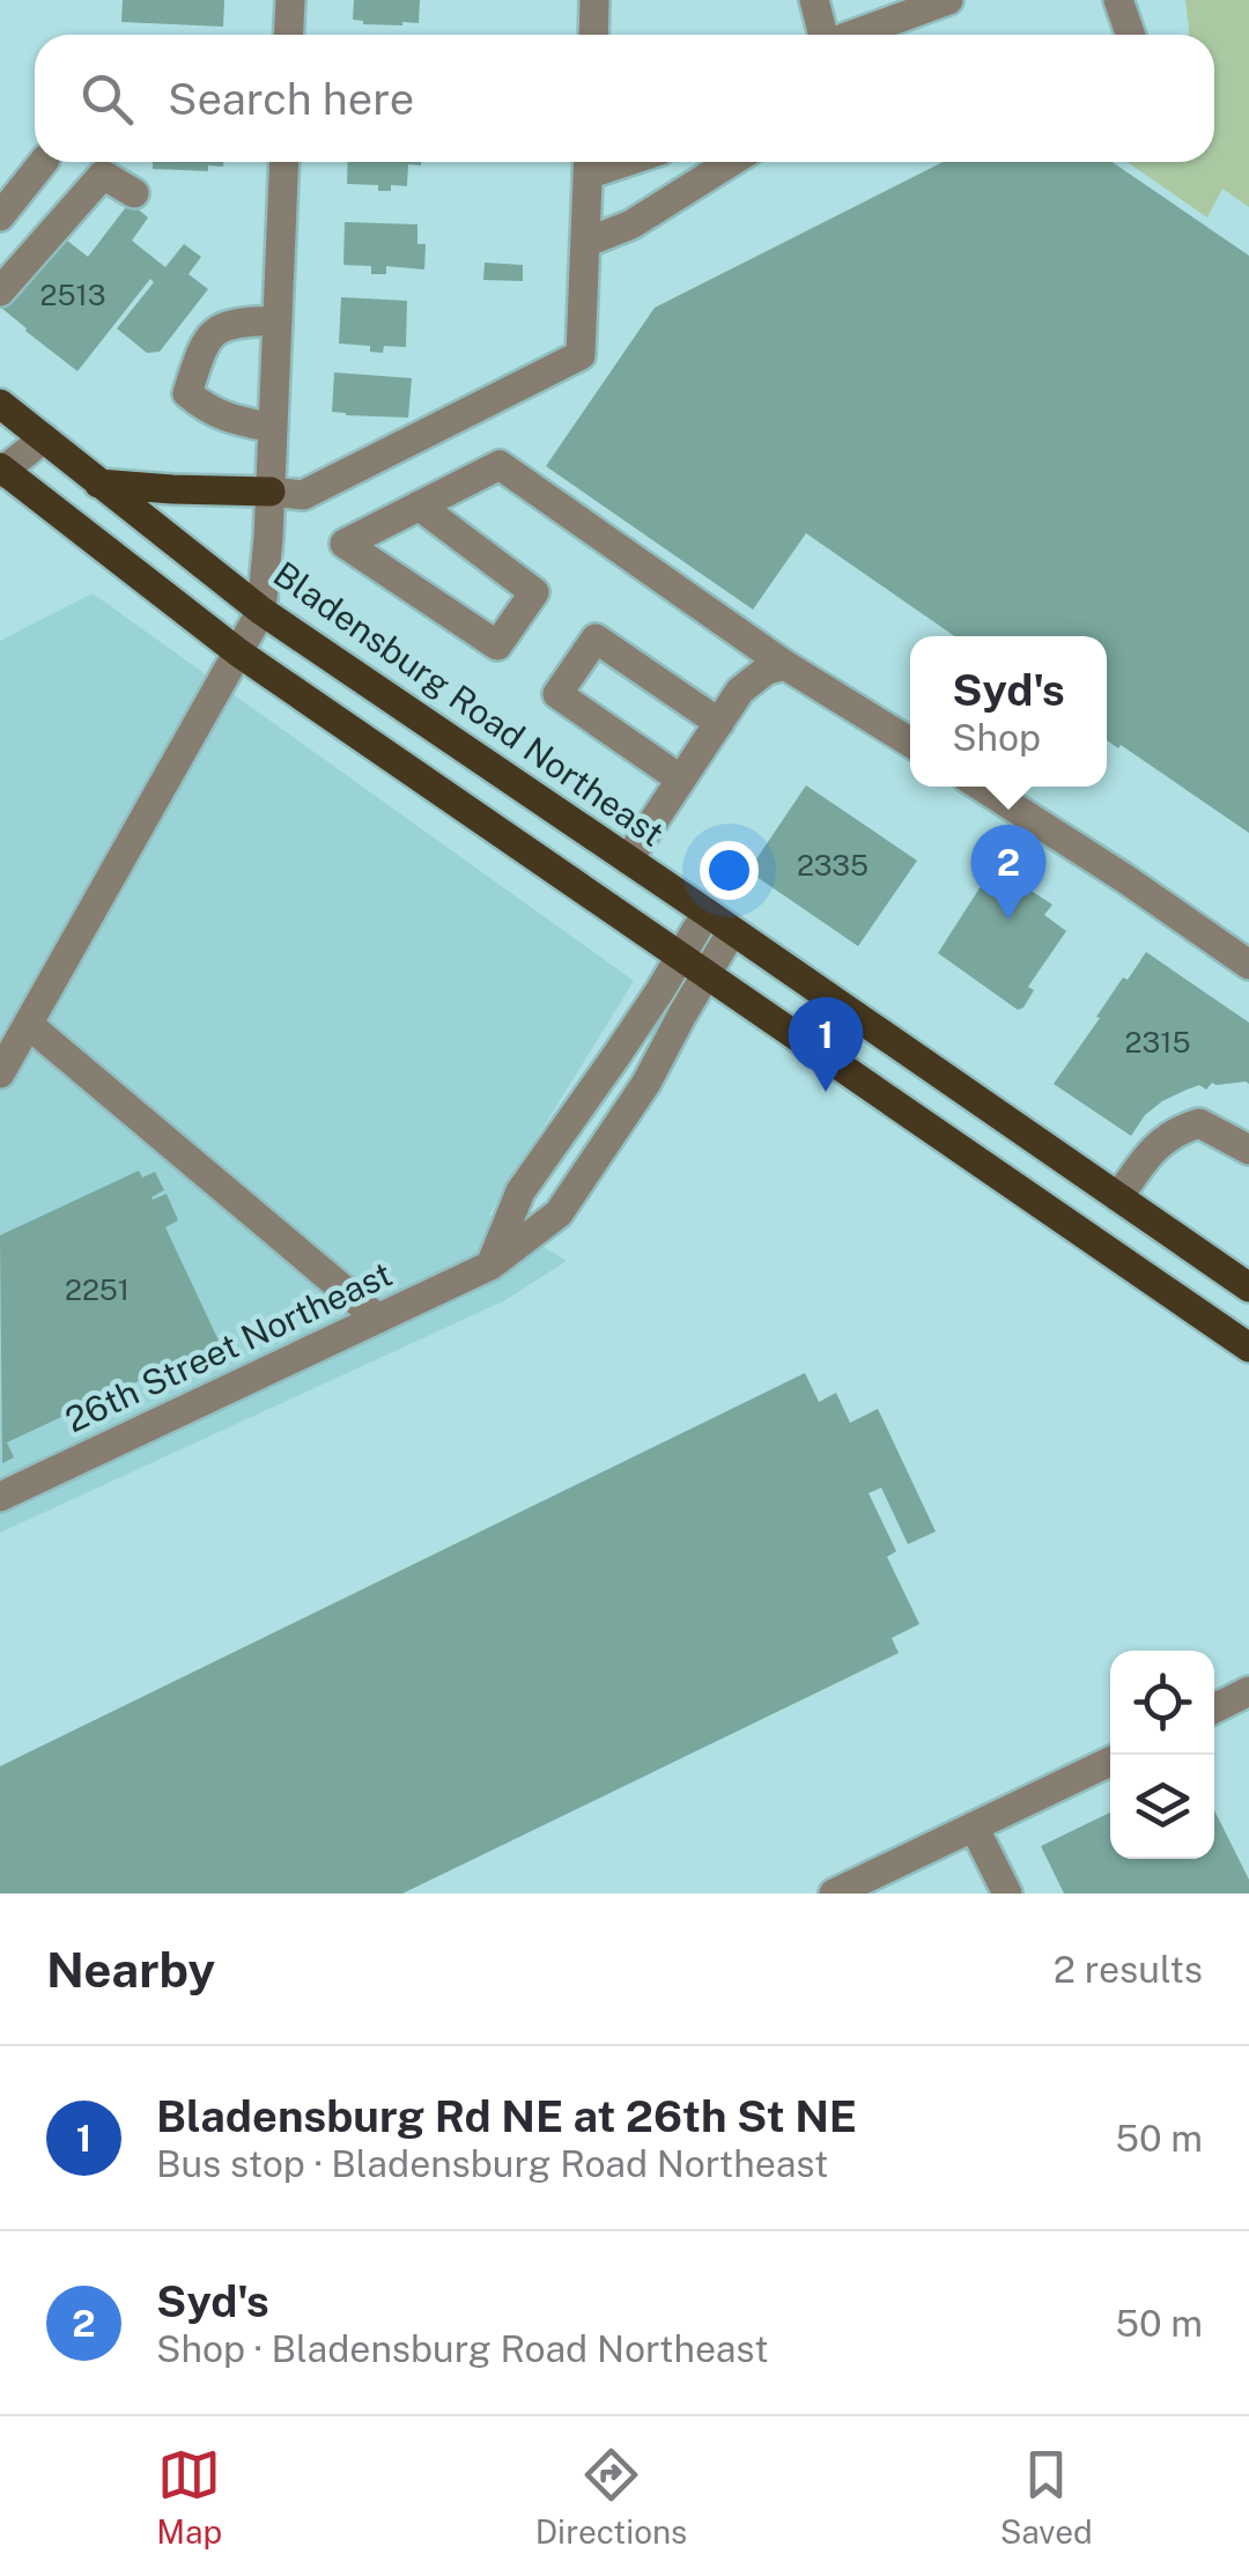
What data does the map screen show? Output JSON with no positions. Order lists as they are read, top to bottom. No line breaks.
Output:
{"streets":{"main road":["Bladensburg Road Northeast"],"street":["26th Street Northeast"]},"crossings":[["Bladensburg Road Northeast","26th Street Northeast"]],"house_numbers":["2513","2335","2315","2251"],"page":{"search":"Search here","popup":["Syd's","Shop"],"pins":["2","1"],"heading":["Nearby","2 results"],"list":[{"mark":"1","name":"Bladensburg Rd NE at 26th St NE","note":"Bus stop · Bladensburg Road Northeast","value":"50 m"},{"mark":"2","name":"Syd's","note":"Shop · Bladensburg Road Northeast","value":"50 m"}],"nav":["Map","Directions","Saved"]}}
